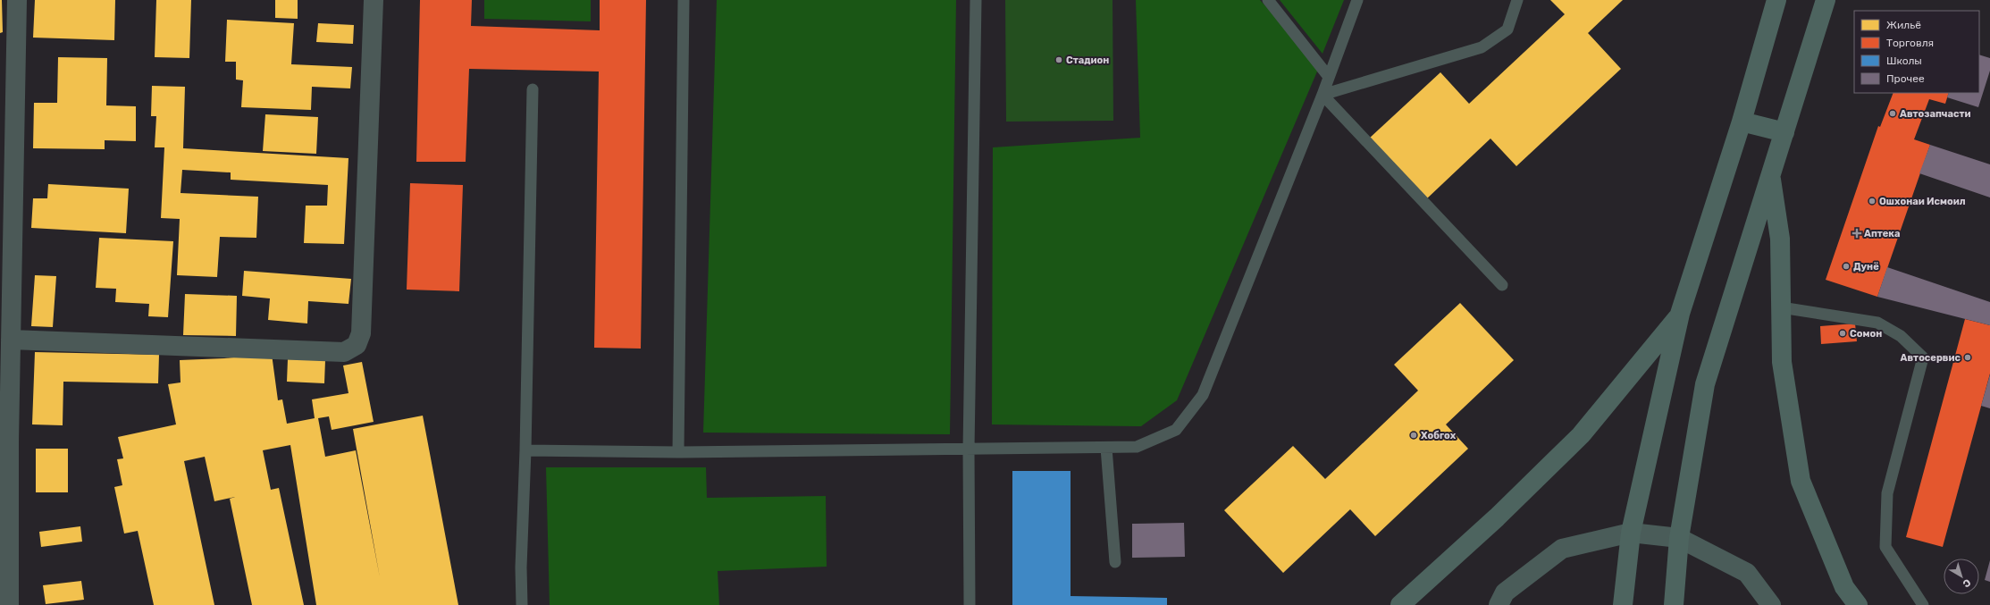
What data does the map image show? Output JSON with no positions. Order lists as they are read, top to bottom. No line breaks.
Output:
{"places":{"other":["Стадион","Автозапчасти","Ошхонаи Исмоил","Дунё","Сомон","Автосервис","Хобгох"],"health":["Аптека"]},"legend":["Жильё","Торговля","Школы","Прочее"],"north":"bottom right"}
